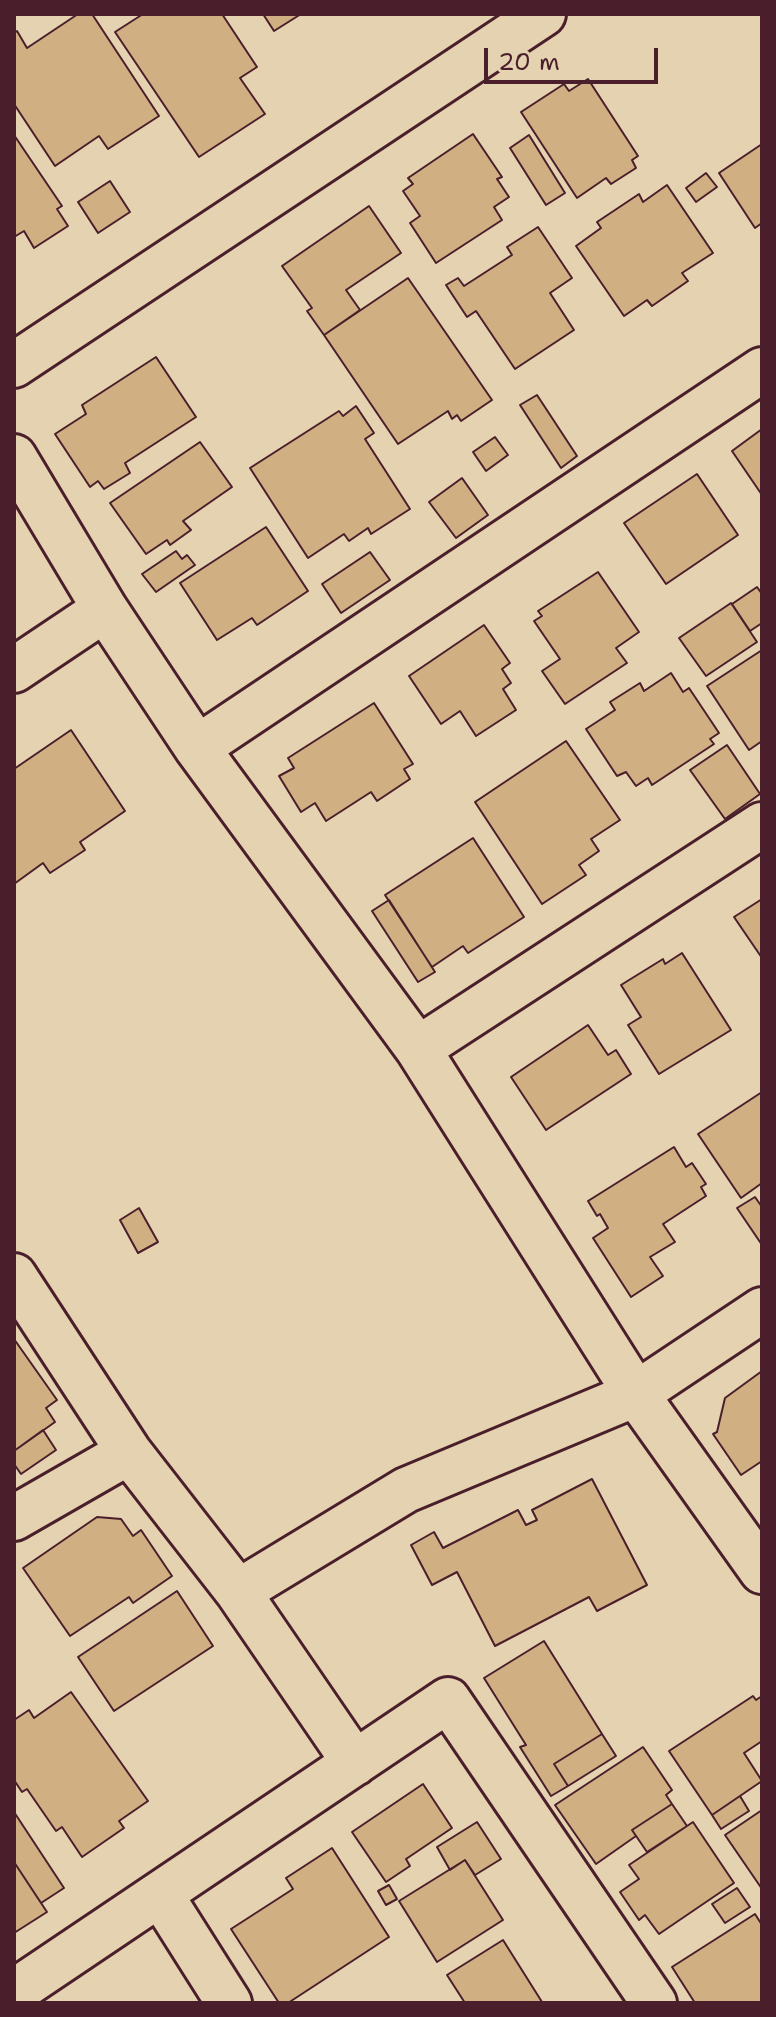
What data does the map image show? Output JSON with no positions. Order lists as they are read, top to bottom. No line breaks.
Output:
{"scale_bar":"20 m"}
